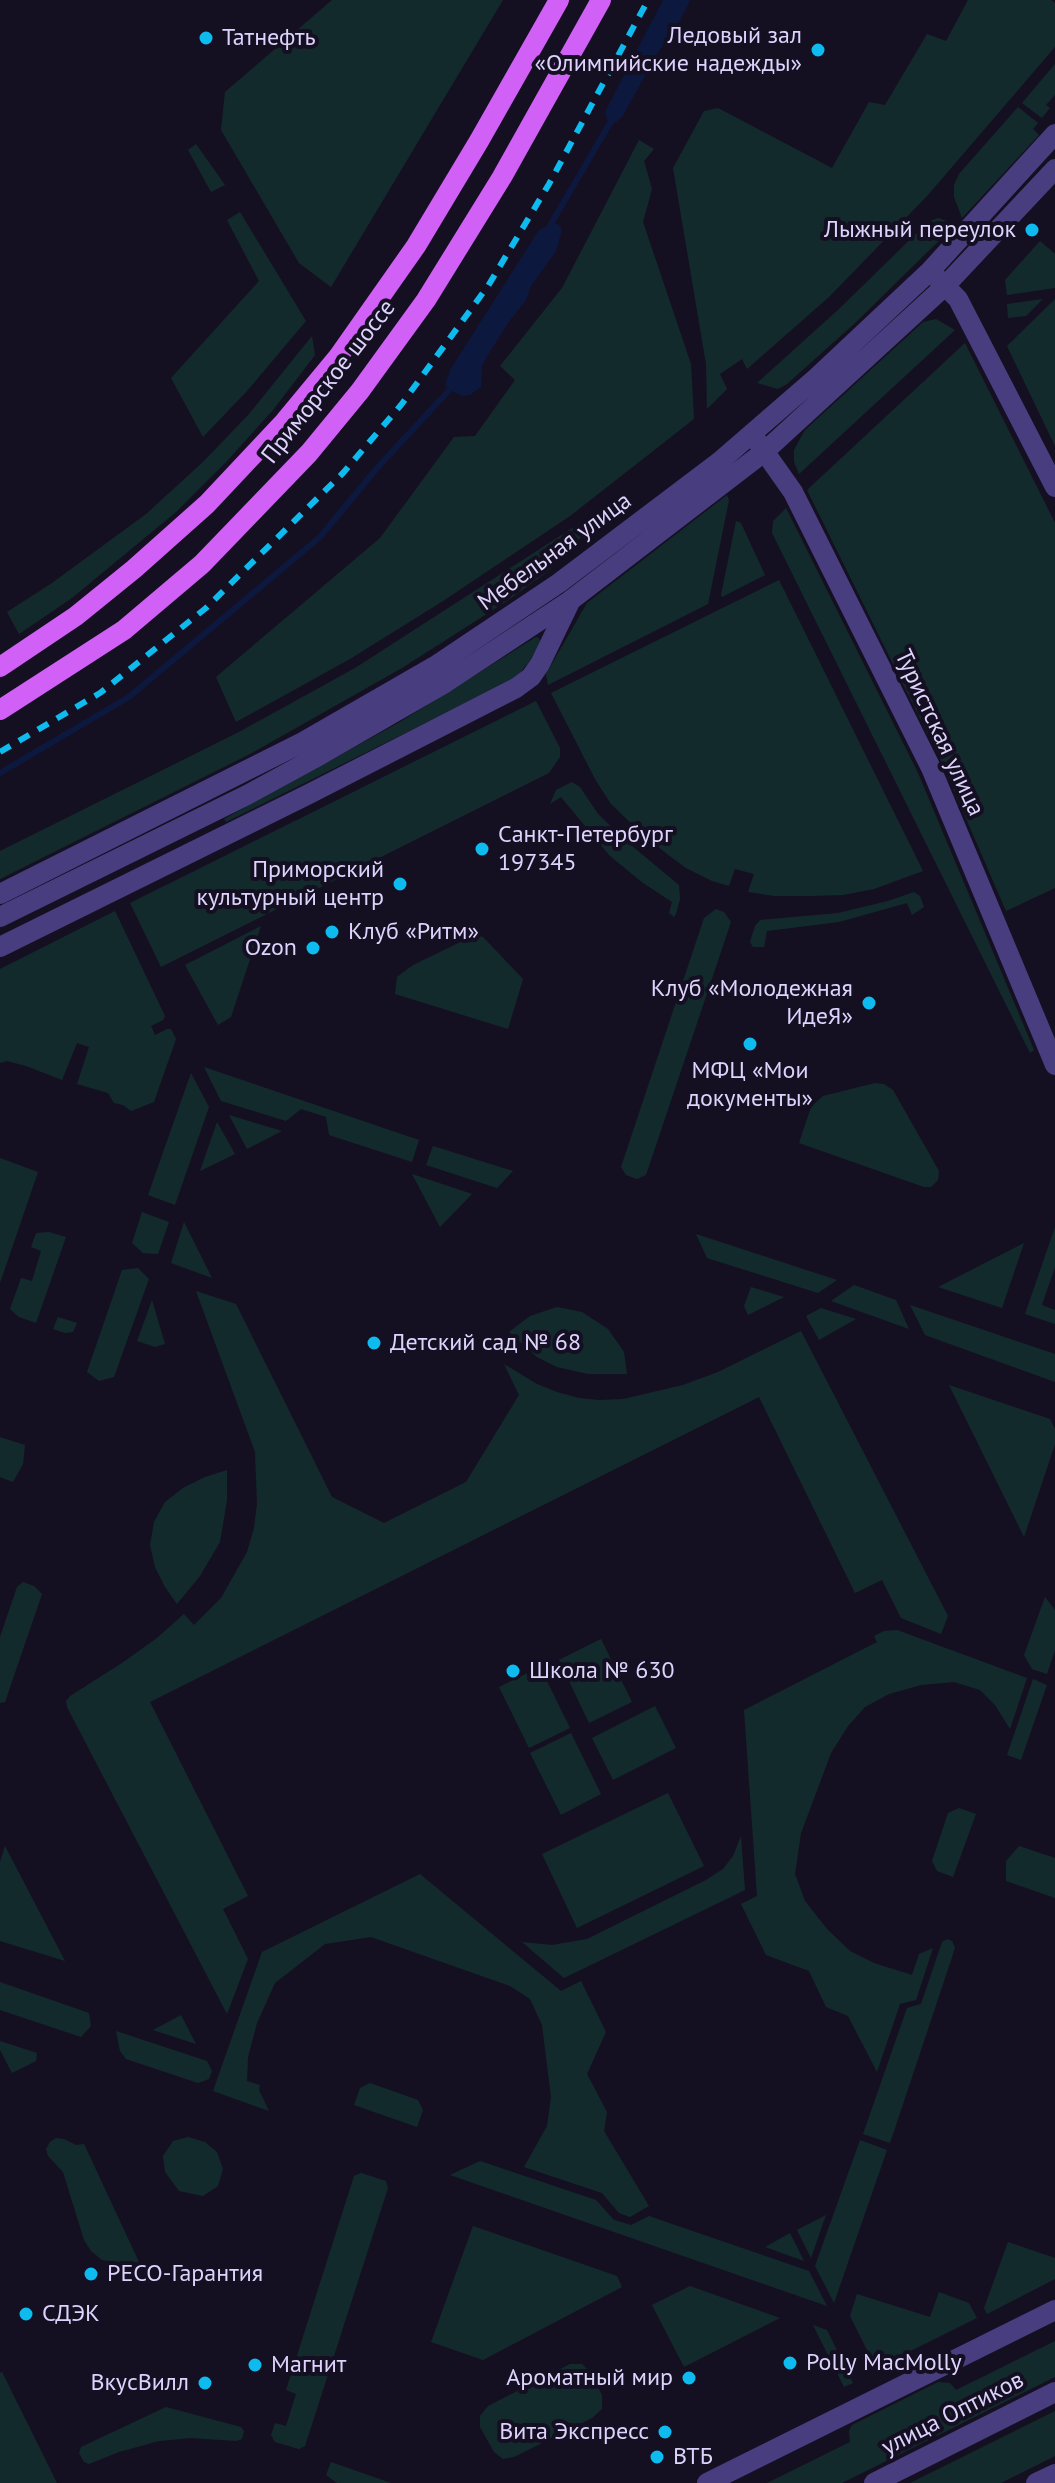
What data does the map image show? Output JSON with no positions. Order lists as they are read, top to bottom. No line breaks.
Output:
{"streets":{"main road":["Приморское шоссе"],"street":["Мебельная улица","Туристская улица","улица Оптиков"]},"crossings":[["Мебельная улица","Туристская улица"]],"places":["Татнефть","Ледовый зал «Олимпийские надежды»","Лыжный переулок","Санкт-Петербург 197345","Приморский культурный центр","Клуб «Ритм»","Ozon","Клуб «Молодежная ИдеЯ»","МФЦ «Мои документы»","Детский сад № 68","Школа № 630","РЕСО-Гарантия","СДЭК","Polly MacMolly","Магнит","Ароматный мир","ВкусВилл","Вита Экспресс","ВТБ"]}
